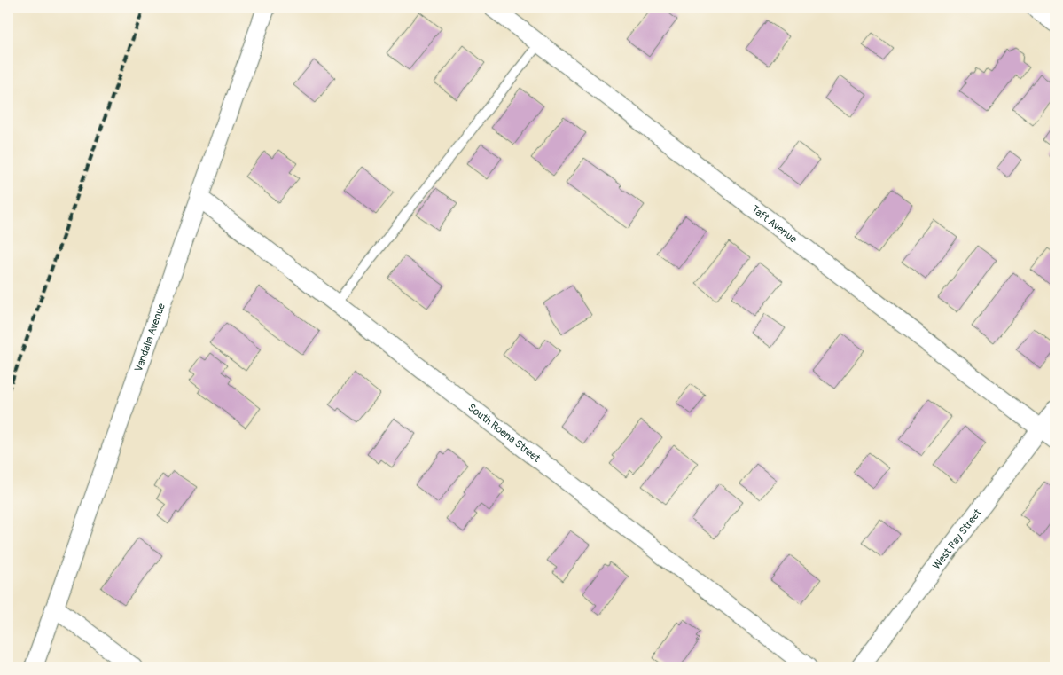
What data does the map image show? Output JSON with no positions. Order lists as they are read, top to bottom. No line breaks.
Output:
{"streets":{"street":["Taft Avenue","Vandalia Avenue","South Roena Street","West Ray Street"]},"crossings":[["Taft Avenue","West Ray Street"],["Vandalia Avenue","South Roena Street"]]}
